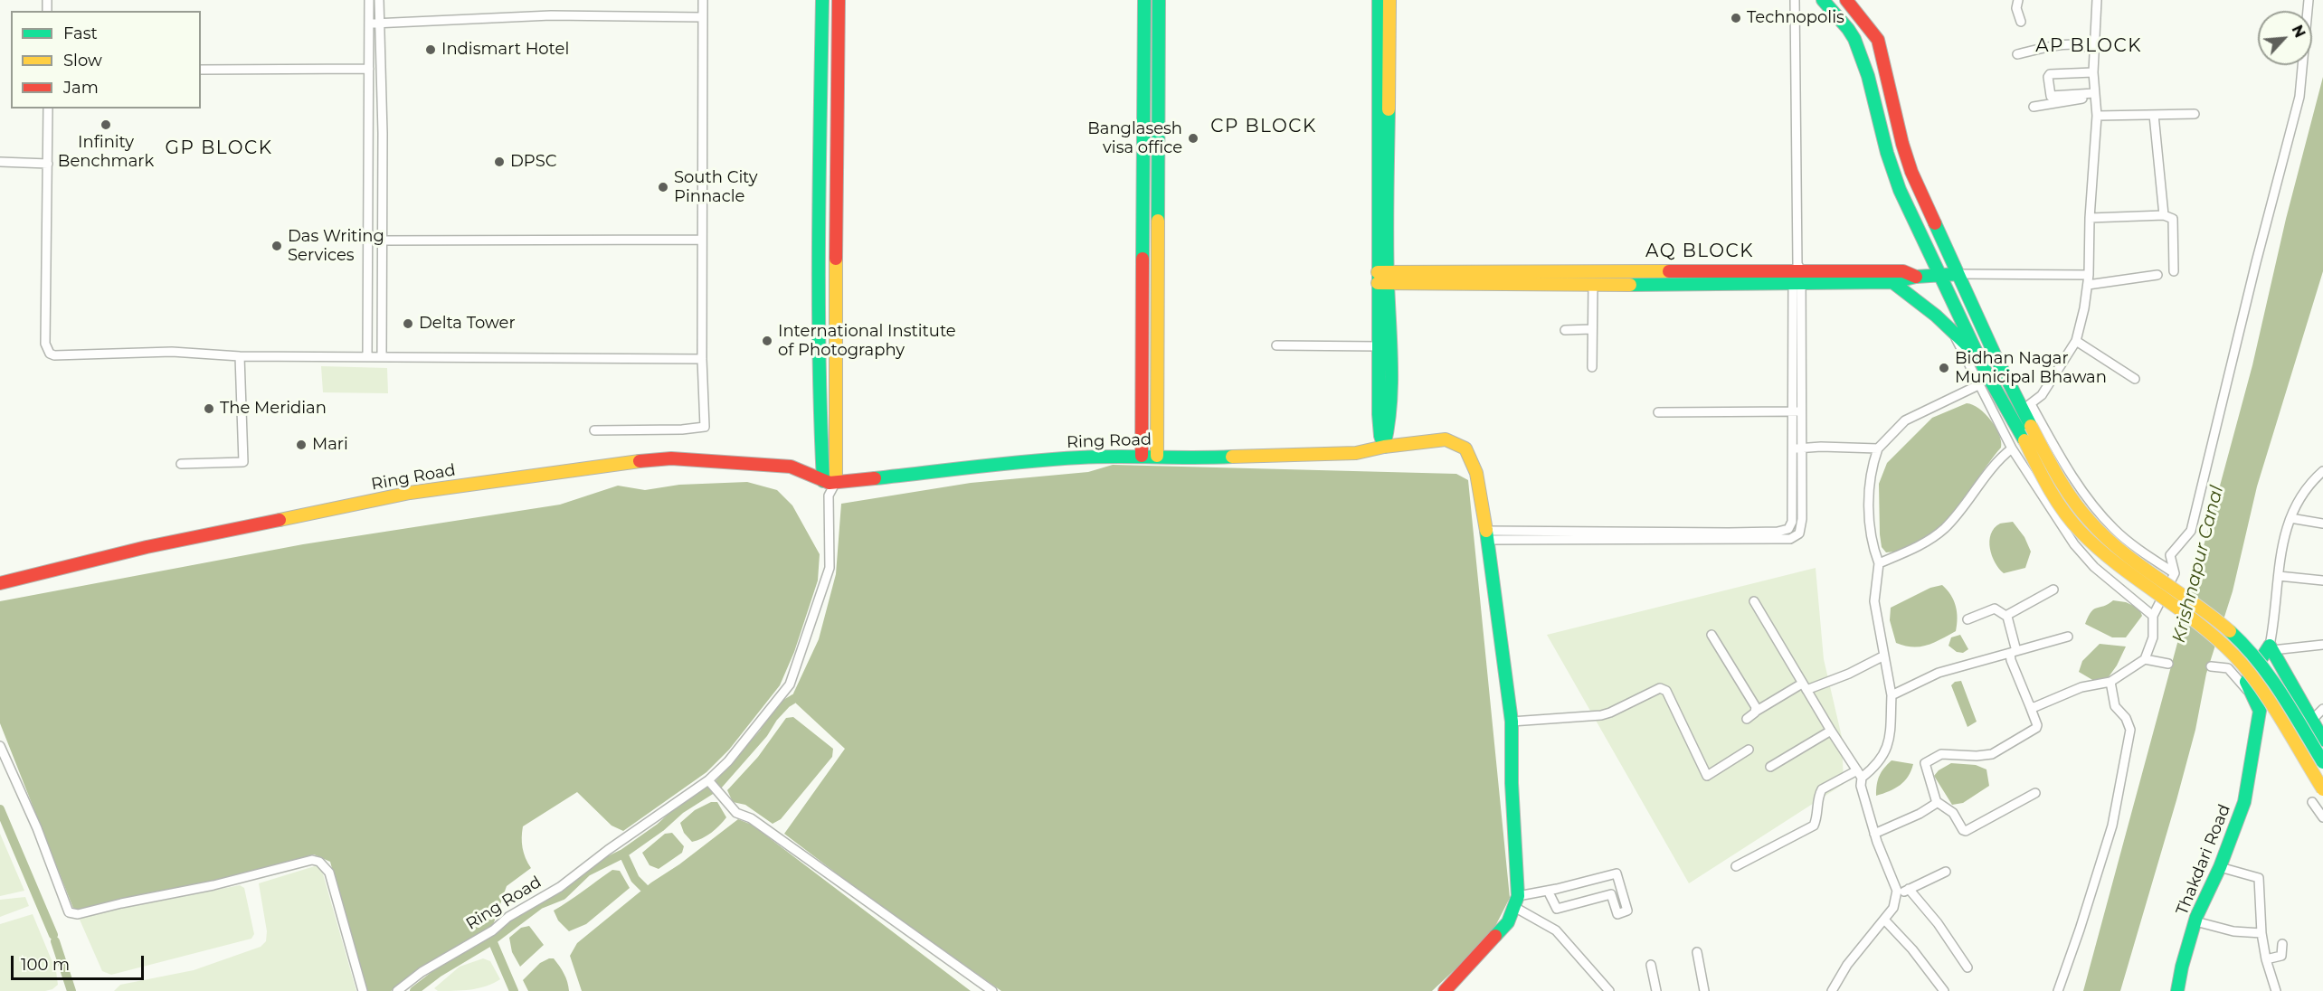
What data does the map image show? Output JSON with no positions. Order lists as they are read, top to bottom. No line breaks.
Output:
{"streets":{"street":["Ring Road","Thakdari Road"]},"districts":["AP BLOCK","CP BLOCK","GP BLOCK","AQ BLOCK"],"water":["Krishnapur Canal"],"places":["Technopolis","Indismart Hotel","Infinity Benchmark","Banglasesh visa office","DPSC","South City Pinnacle","Das Writing Services","Delta Tower","International Institute of Photography","Bidhan Nagar Municipal Bhawan","The Meridian","Mari"],"legend":["Fast","Slow","Jam"],"scale_bar":"100 m","north":"top right"}
